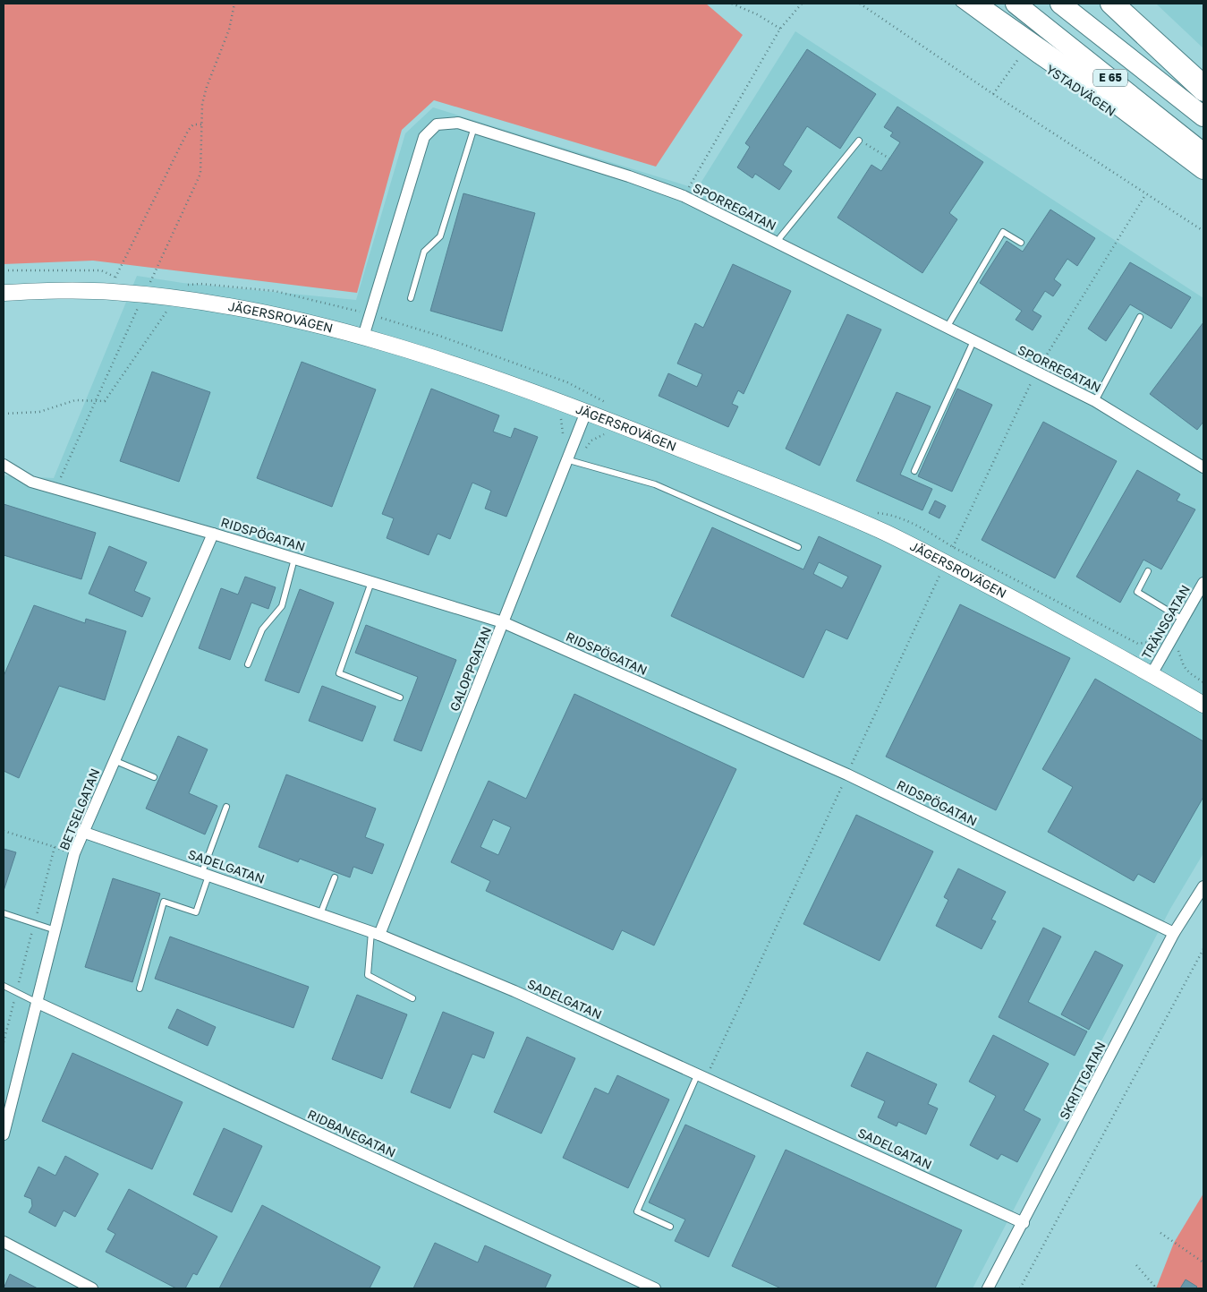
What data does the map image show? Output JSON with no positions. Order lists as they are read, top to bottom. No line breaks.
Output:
{"streets":{"highway":["E 65","YSTADVÄGEN"],"street":["SPORREGATAN","JÄGERSROVÄGEN","RIDSPÖGATAN","TRÄNSGATAN","GALOPPGATAN","BETSELGATAN","SADELGATAN","SKRITTGATAN","RIDBANEGATAN"]},"crossings":[["SPORREGATAN","JÄGERSROVÄGEN"],["JÄGERSROVÄGEN","TRÄNSGATAN"],["JÄGERSROVÄGEN","GALOPPGATAN"],["RIDSPÖGATAN","GALOPPGATAN"],["RIDSPÖGATAN","BETSELGATAN"],["RIDSPÖGATAN","SKRITTGATAN"],["GALOPPGATAN","SADELGATAN"],["BETSELGATAN","SADELGATAN"],["BETSELGATAN","RIDBANEGATAN"],["SADELGATAN","SKRITTGATAN"]]}
